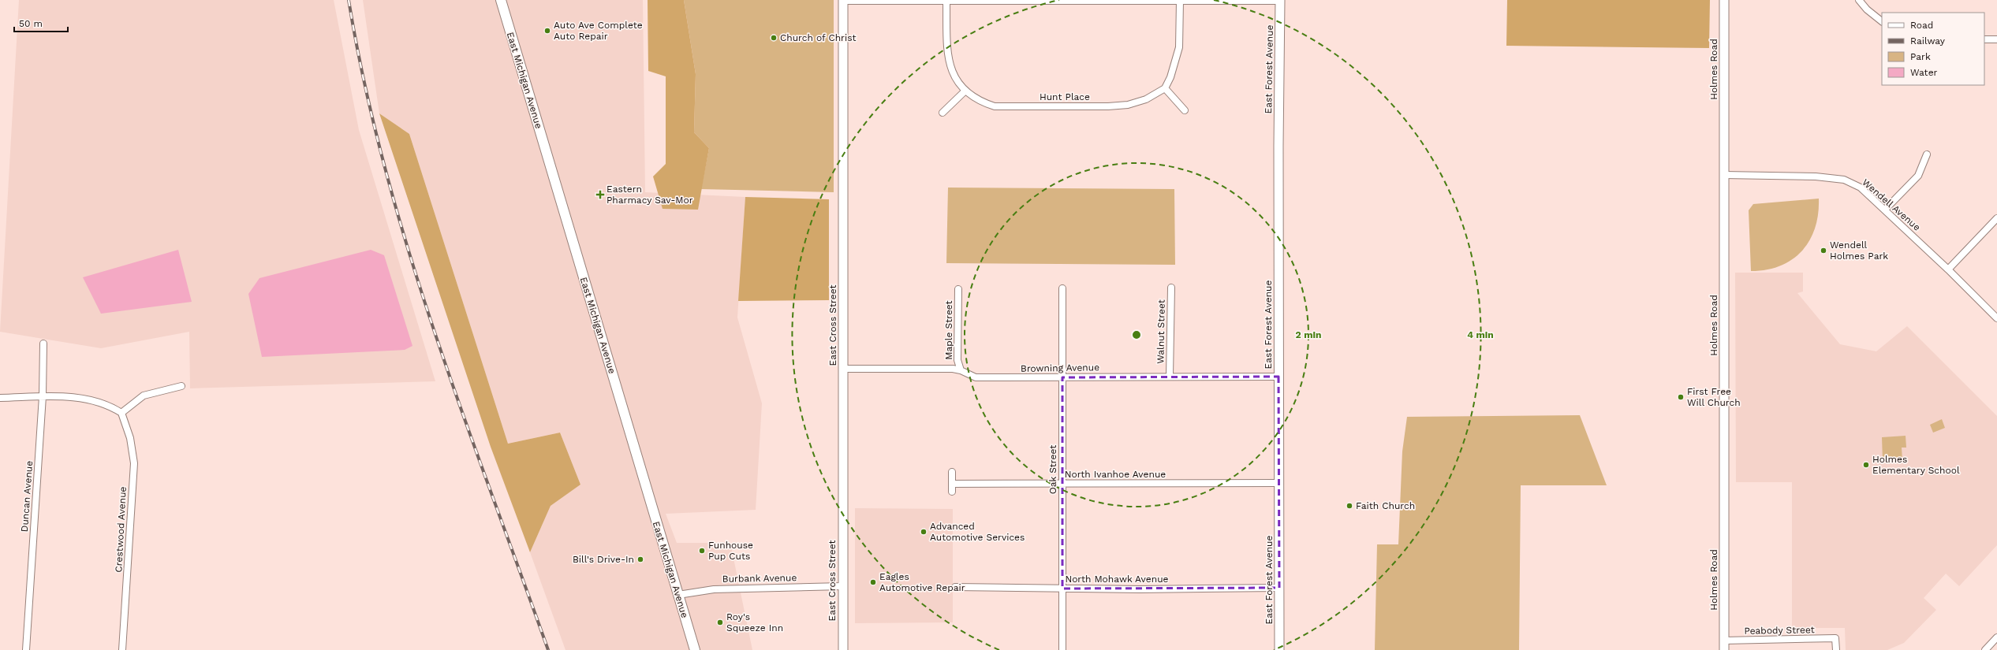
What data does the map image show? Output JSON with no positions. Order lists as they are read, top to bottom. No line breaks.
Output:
{"streets":{"main road":["East Michigan Avenue"],"street":["East Forest Avenue","Holmes Road","Hunt Place","Wendell Avenue","East Cross Street","Maple Street","Walnut Street","Browning Avenue","Oak Street","North Ivanhoe Avenue","Duncan Avenue","Crestwood Avenue","Burbank Avenue","North Mohawk Avenue","Peabody Street"]},"crossings":[["East Forest Avenue","Browning Avenue"],["East Forest Avenue","North Ivanhoe Avenue"],["East Forest Avenue","North Mohawk Avenue"],["Holmes Road","Wendell Avenue"],["Holmes Road","Peabody Street"],["East Michigan Avenue","Burbank Avenue"],["East Cross Street","Browning Avenue"],["East Cross Street","Burbank Avenue"],["Maple Street","Browning Avenue"],["Walnut Street","Browning Avenue"],["Browning Avenue","Oak Street"],["Oak Street","North Ivanhoe Avenue"],["Oak Street","North Mohawk Avenue"]],"places":{"other":["Auto Ave Complete Auto Repair","Church of Christ","Wendell Holmes Park","First Free Will Church","Holmes Elementary School","Faith Church","Advanced Automotive Services","Funhouse Pup Cuts","Bill's Drive-In","Eagles Automotive Repair","Roy's Squeeze Inn"],"health":["Eastern Pharmacy Sav-Mor"]},"legend":["Road","Railway","Park","Water"],"scale_bar":"50 m","rings":["2 min","4 min"]}
